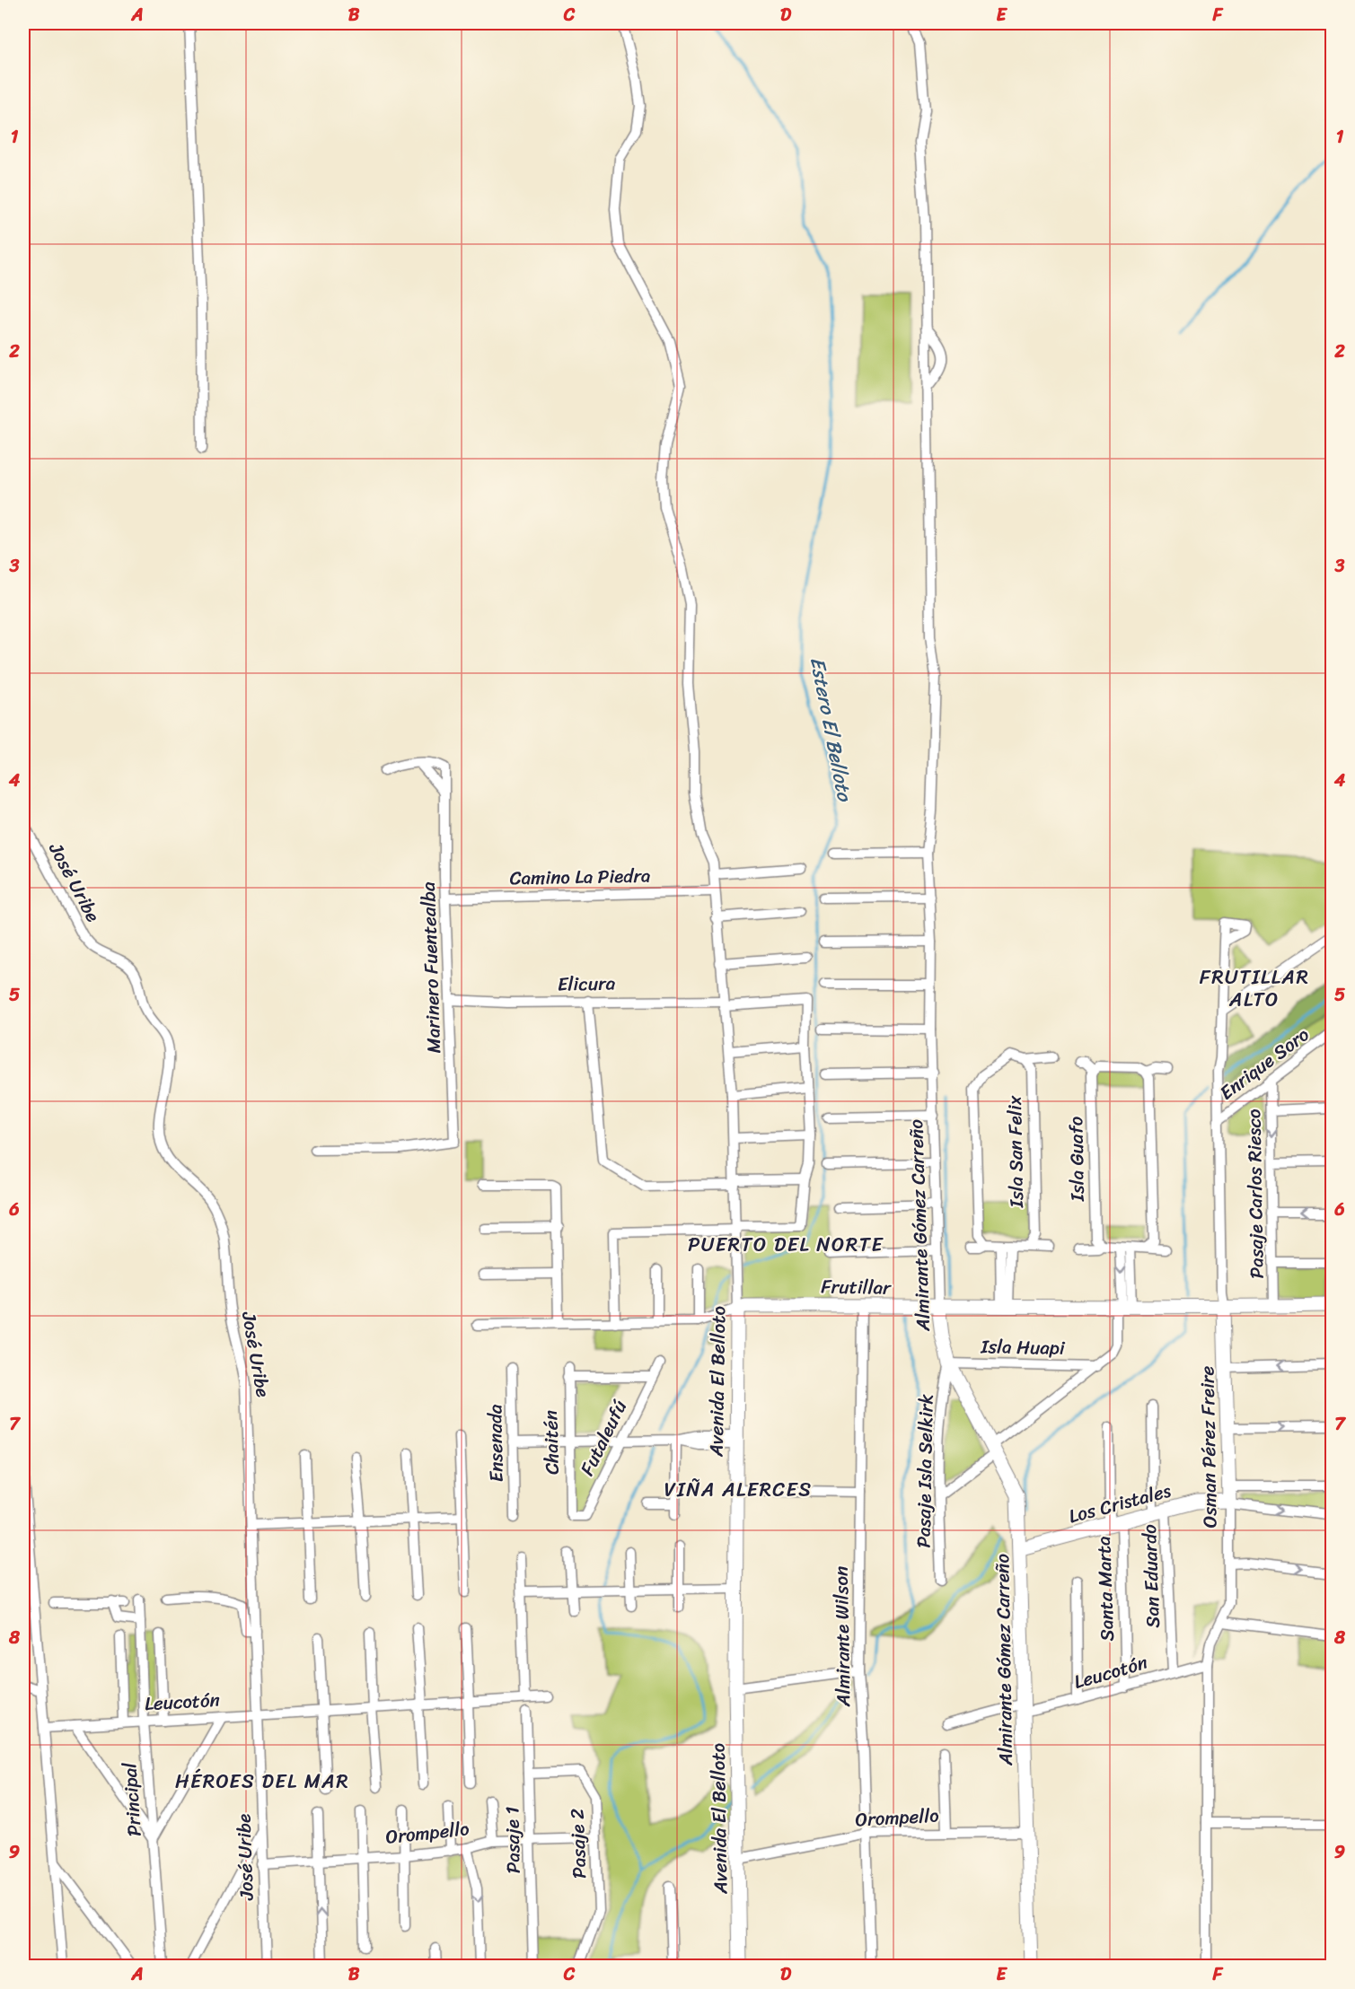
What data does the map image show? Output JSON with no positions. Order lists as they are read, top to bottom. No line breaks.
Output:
{"streets":{"street":["Camino La Piedra","José Uribe","Marinero Fuentealba","Elicura","Enrique Soro","Isla San Felix","Isla Guafo","Pasaje Carlos Riesco","Almirante Gómez Carreño","Frutillar","Isla Huapi","Avenida El Belloto","Futaleufú","Chaitén","Ensenada","Osman Pérez Freire","Pasaje Isla Selkirk","Los Cristales","San Eduardo","Santa Marta","Almirante Wilson","Leucotón","Principal","Orompello","Pasaje 1","Pasaje 2"]},"crossings":[["Camino La Piedra","Marinero Fuentealba"],["Camino La Piedra","Avenida El Belloto"],["José Uribe","Leucotón"],["José Uribe","Orompello"],["Marinero Fuentealba","Elicura"],["Elicura","Avenida El Belloto"],["Enrique Soro","Pasaje Carlos Riesco"],["Enrique Soro","Osman Pérez Freire"],["Pasaje Carlos Riesco","Frutillar"],["Almirante Gómez Carreño","Frutillar"],["Almirante Gómez Carreño","Isla Huapi"],["Almirante Gómez Carreño","Pasaje Isla Selkirk"],["Almirante Gómez Carreño","Los Cristales"],["Almirante Gómez Carreño","Leucotón"],["Almirante Gómez Carreño","Orompello"],["Frutillar","Avenida El Belloto"],["Frutillar","Osman Pérez Freire"],["Frutillar","Almirante Wilson"],["Isla Huapi","Pasaje Isla Selkirk"],["Avenida El Belloto","Orompello"],["Futaleufú","Chaitén"],["Osman Pérez Freire","Los Cristales"],["Osman Pérez Freire","Leucotón"],["Los Cristales","San Eduardo"],["Los Cristales","Santa Marta"],["San Eduardo","Leucotón"],["Santa Marta","Leucotón"],["Almirante Wilson","Orompello"],["Leucotón","Principal"],["Orompello","Pasaje 1"],["Orompello","Pasaje 2"],["Pasaje 1","Pasaje 2"]],"districts":["FRUTILLAR ALTO","PUERTO DEL NORTE","VIÑA ALERCES","HÉROES DEL MAR"],"water":["Estero El Belloto"],"grid":{"columns":["A","B","C","D","E","F"],"rows":["1","2","3","4","5","6","7","8","9"]}}
